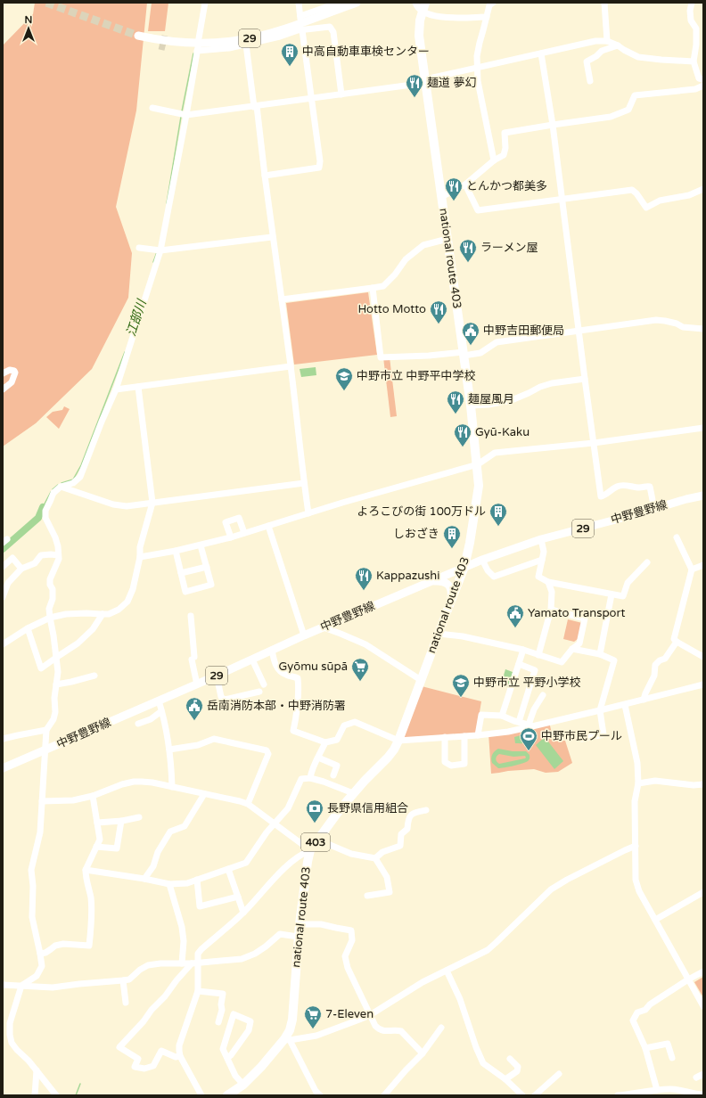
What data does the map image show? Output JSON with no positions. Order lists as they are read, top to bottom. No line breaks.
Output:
{"streets":{"highway":["national route 403","403"],"main road":["29","中野豊野線"]},"crossings":[["national route 403","中野豊野線"]],"water":["江部川"],"places":{"building":["中高自動車車検センター","よろこびの街 100万ドル","しおざき"],"restaurant":["麺道 夢幻","とんかつ都美多","ラーメン屋","Hotto Motto","麺屋風月","Gyū-Kaku","Kappazushi"],"public building":["中野吉田郵便局","Yamato Transport","岳南消防本部・中野消防署"],"school or university":["中野市立 中野平中学校","中野市立 平野小学校"],"supermarket":["Gyōmu sūpā","7-Eleven"],"sports":["中野市民プール"],"bank":["長野県信用組合"]},"north":"top"}
